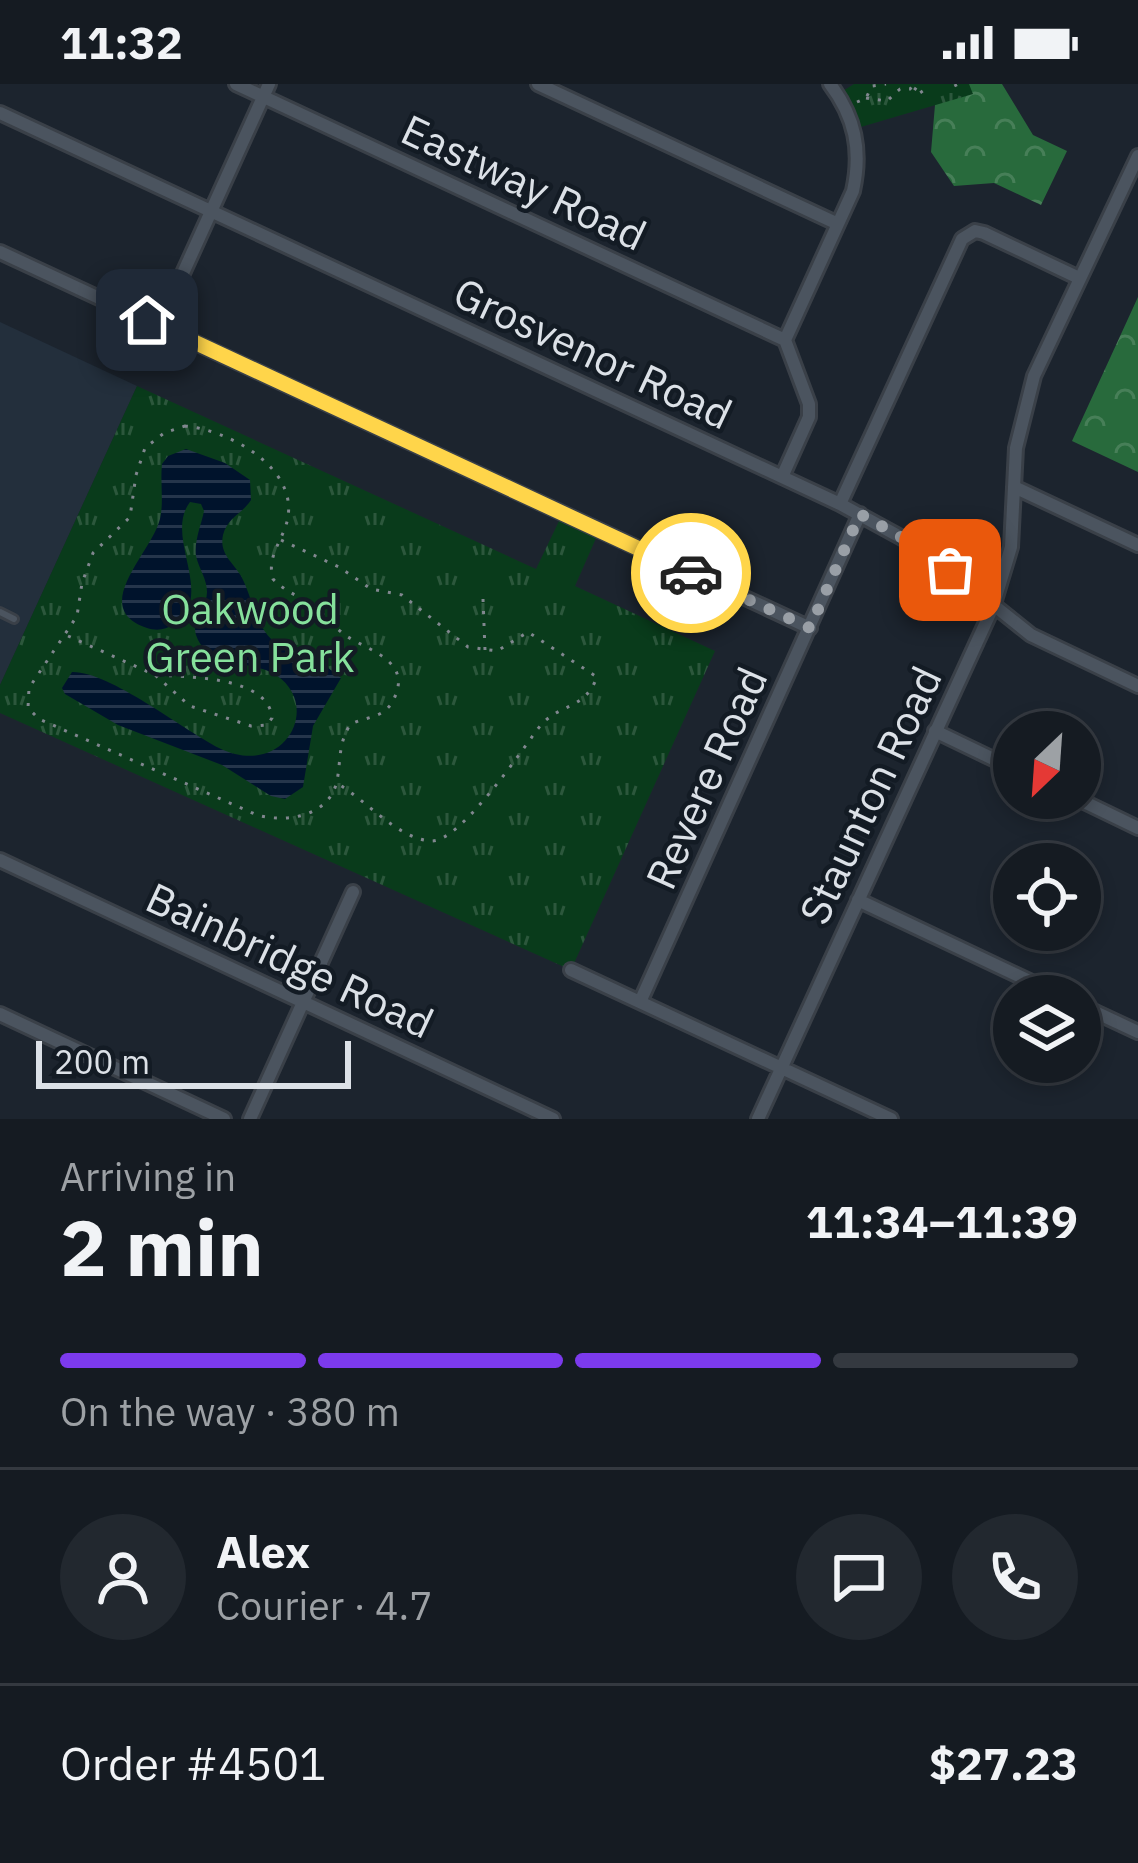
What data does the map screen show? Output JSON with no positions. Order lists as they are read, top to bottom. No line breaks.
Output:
{"streets":{"street":["Eastway Road","Grosvenor Road","Revere Road","Staunton Road","Bainbridge Road"]},"crossings":[["Grosvenor Road","Revere Road"],["Grosvenor Road","Staunton Road"]],"parks":["Oakwood Green Park"],"scale_bar":"200 m","north":"bottom left","page":{"status":"11:32","scale":"200 m","heading":["2 min","Arriving in","11:34–11:39"],"panel":["Alex","Courier · 4.7","Order #4501","$27.23"],"bar":"On the way · 380 m"}}
